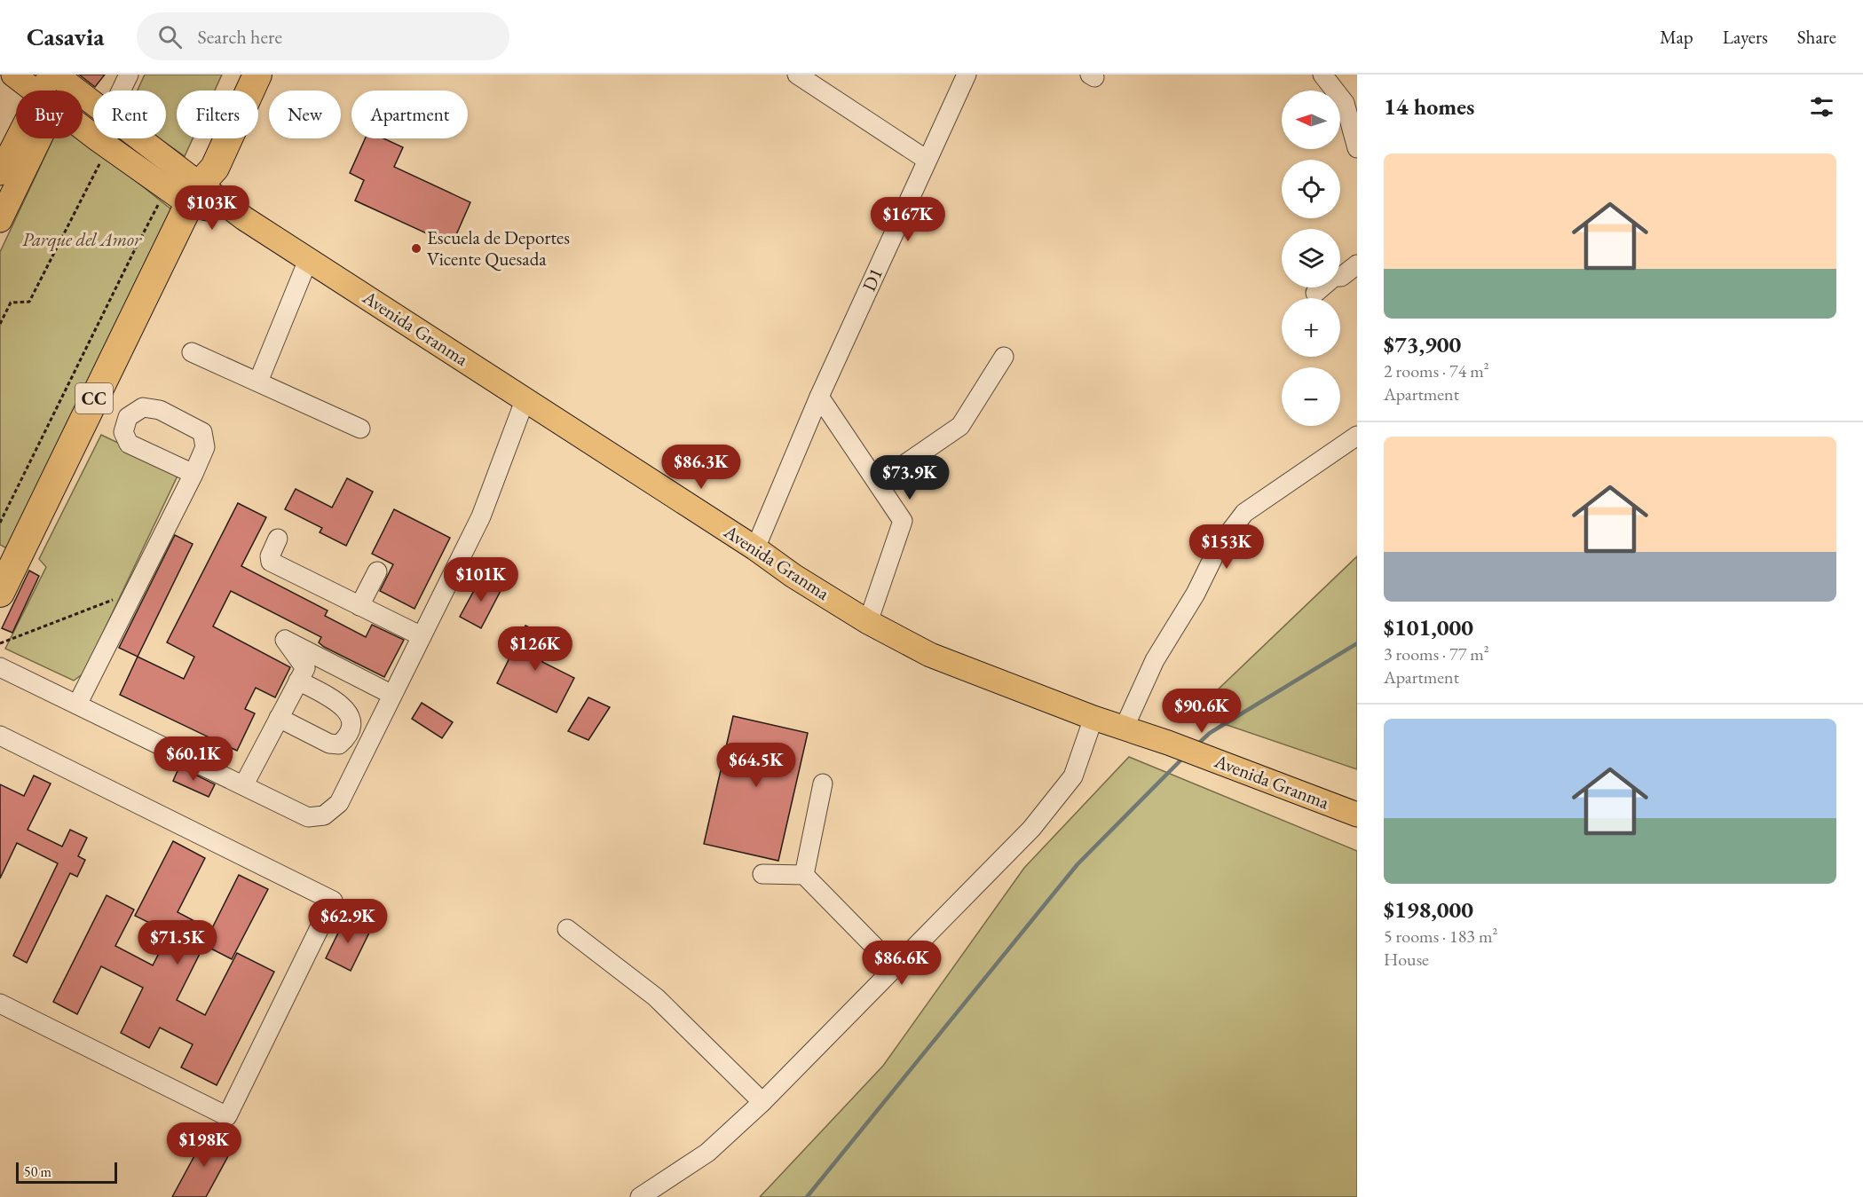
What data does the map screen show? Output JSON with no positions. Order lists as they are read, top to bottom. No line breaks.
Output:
{"streets":{"highway":["CC"],"main road":["Avenida Granma"],"street":["D1"]},"crossings":[["D1","Avenida Granma"],["Avenida Granma","CC"]],"parks":["Parque del Amor"],"places":["Escuela de Deportes Vicente Quesada"],"scale_bar":"50 m","north":"left","page":{"header":"Casavia","search":"Search here","nav":["Map","Layers","Share"],"heading":"14 homes","map_buttons":["+","−"],"chip":["Buy","Rent","Filters","New","Apartment"],"list":[{"name":"$73,900","note":"2 rooms · 74 m² · Apartment"},{"name":"$101,000","note":"3 rooms · 77 m² · Apartment"},{"name":"$198,000","note":"5 rooms · 183 m² · House"}],"price":["$103K","$167K","$86.3K","$73.9K","$153K","$101K","$126K","$90.6K","$60.1K","$64.5K","$62.9K","$71.5K","$86.6K","$198K"],"scale":"50 m"}}
